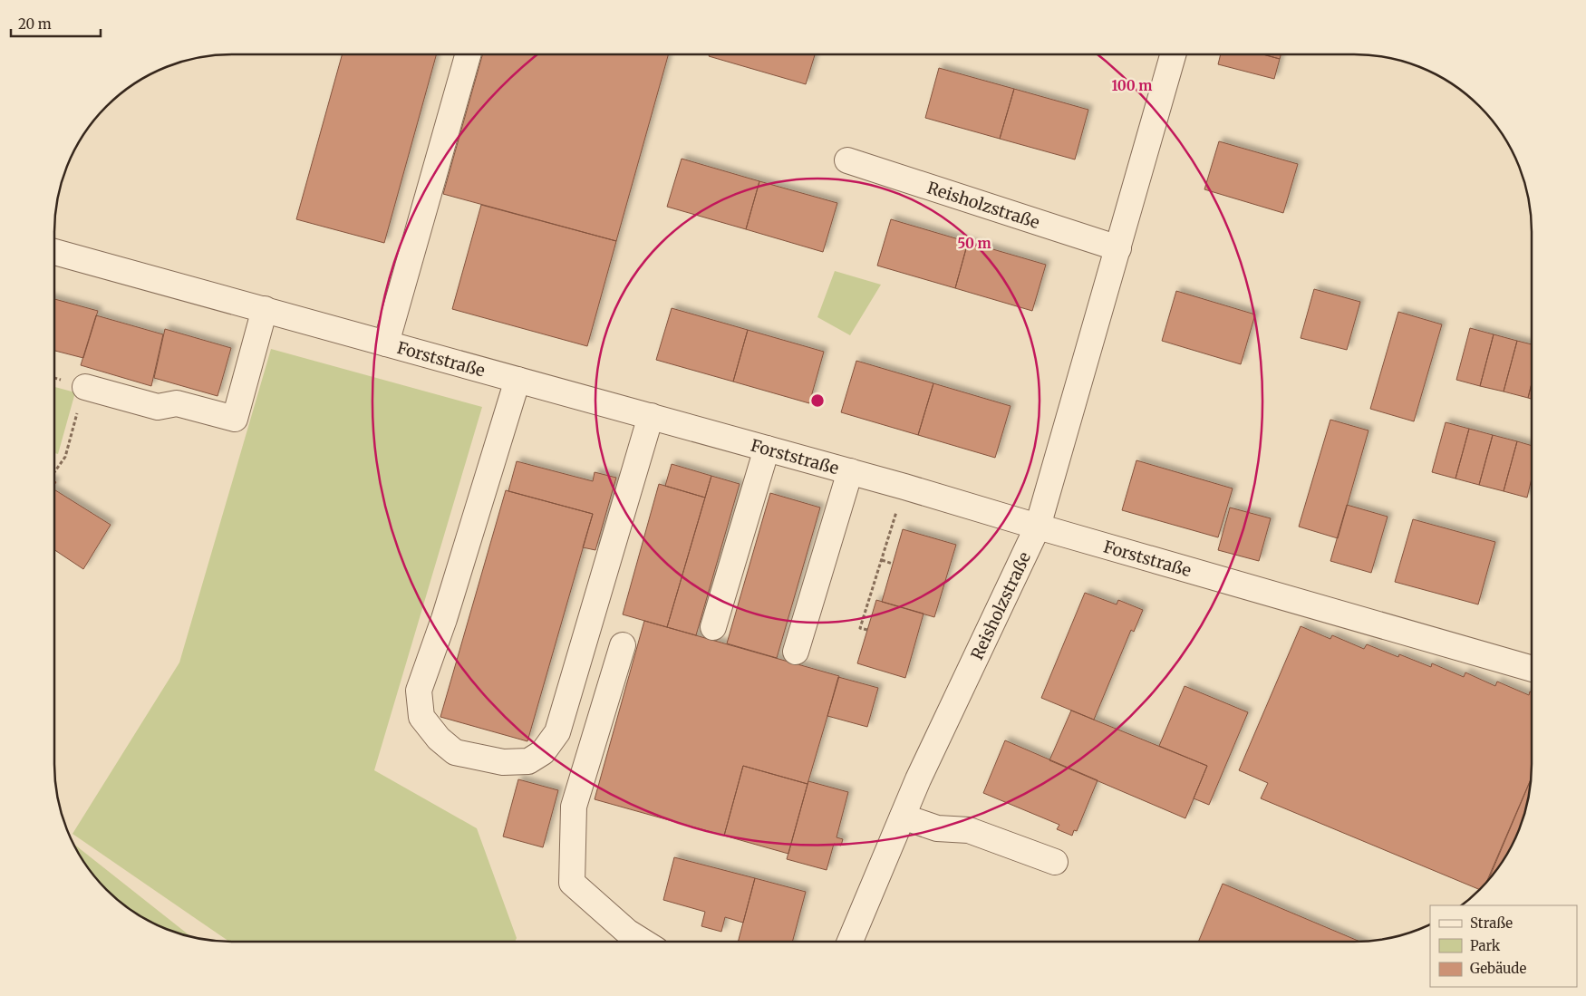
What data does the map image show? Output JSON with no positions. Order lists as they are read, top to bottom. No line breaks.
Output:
{"streets":{"street":["Reisholzstraße","Forststraße"]},"crossings":[["Reisholzstraße","Forststraße"]],"legend":["Straße","Park","Gebäude"],"scale_bar":"20 m","rings":["100 m","50 m"]}
